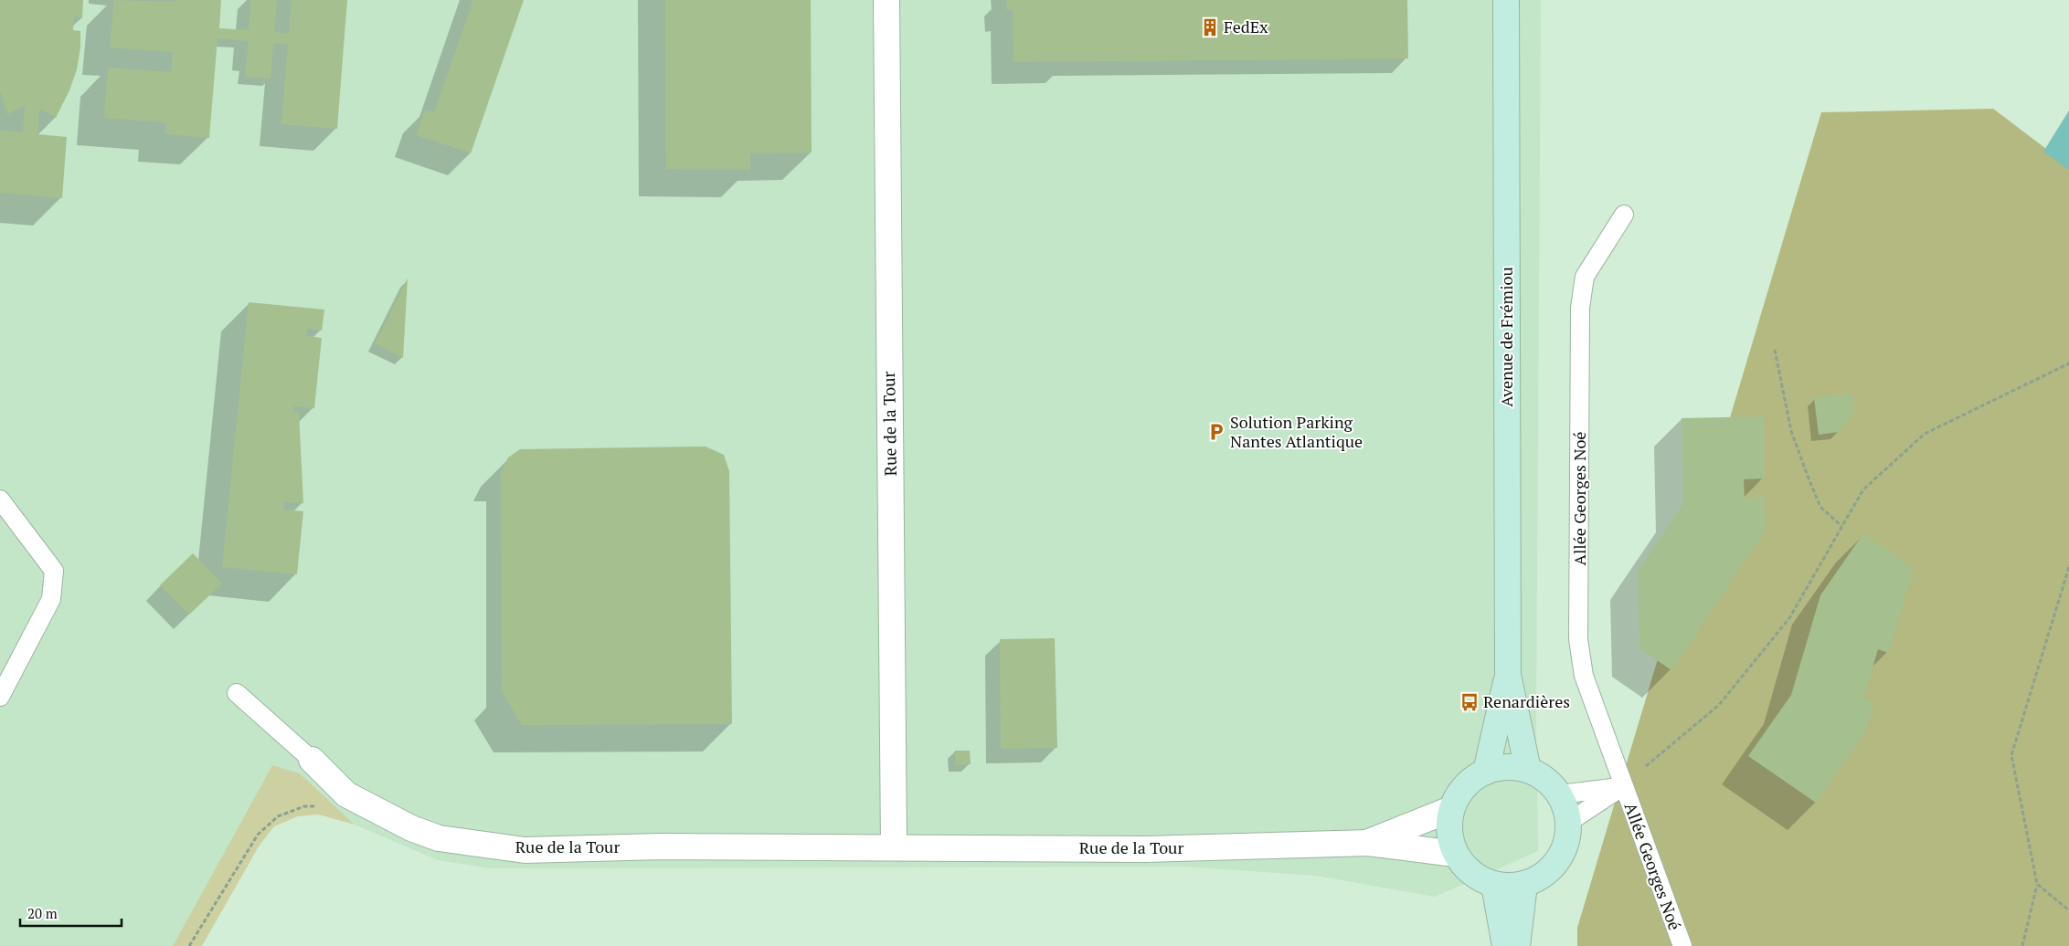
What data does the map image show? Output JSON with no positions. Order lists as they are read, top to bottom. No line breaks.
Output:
{"streets":{"main road":["Avenue de Frémiou"],"street":["Rue de la Tour"],"lane":["Allée Georges Noé"]},"crossings":[["Avenue de Frémiou","Rue de la Tour"],["Avenue de Frémiou","Allée Georges Noé"],["Rue de la Tour","Allée Georges Noé"]],"places":{"building":["FedEx"],"parking":["Solution Parking Nantes Atlantique"],"bus stop":["Renardières"]},"scale_bar":"20 m"}
